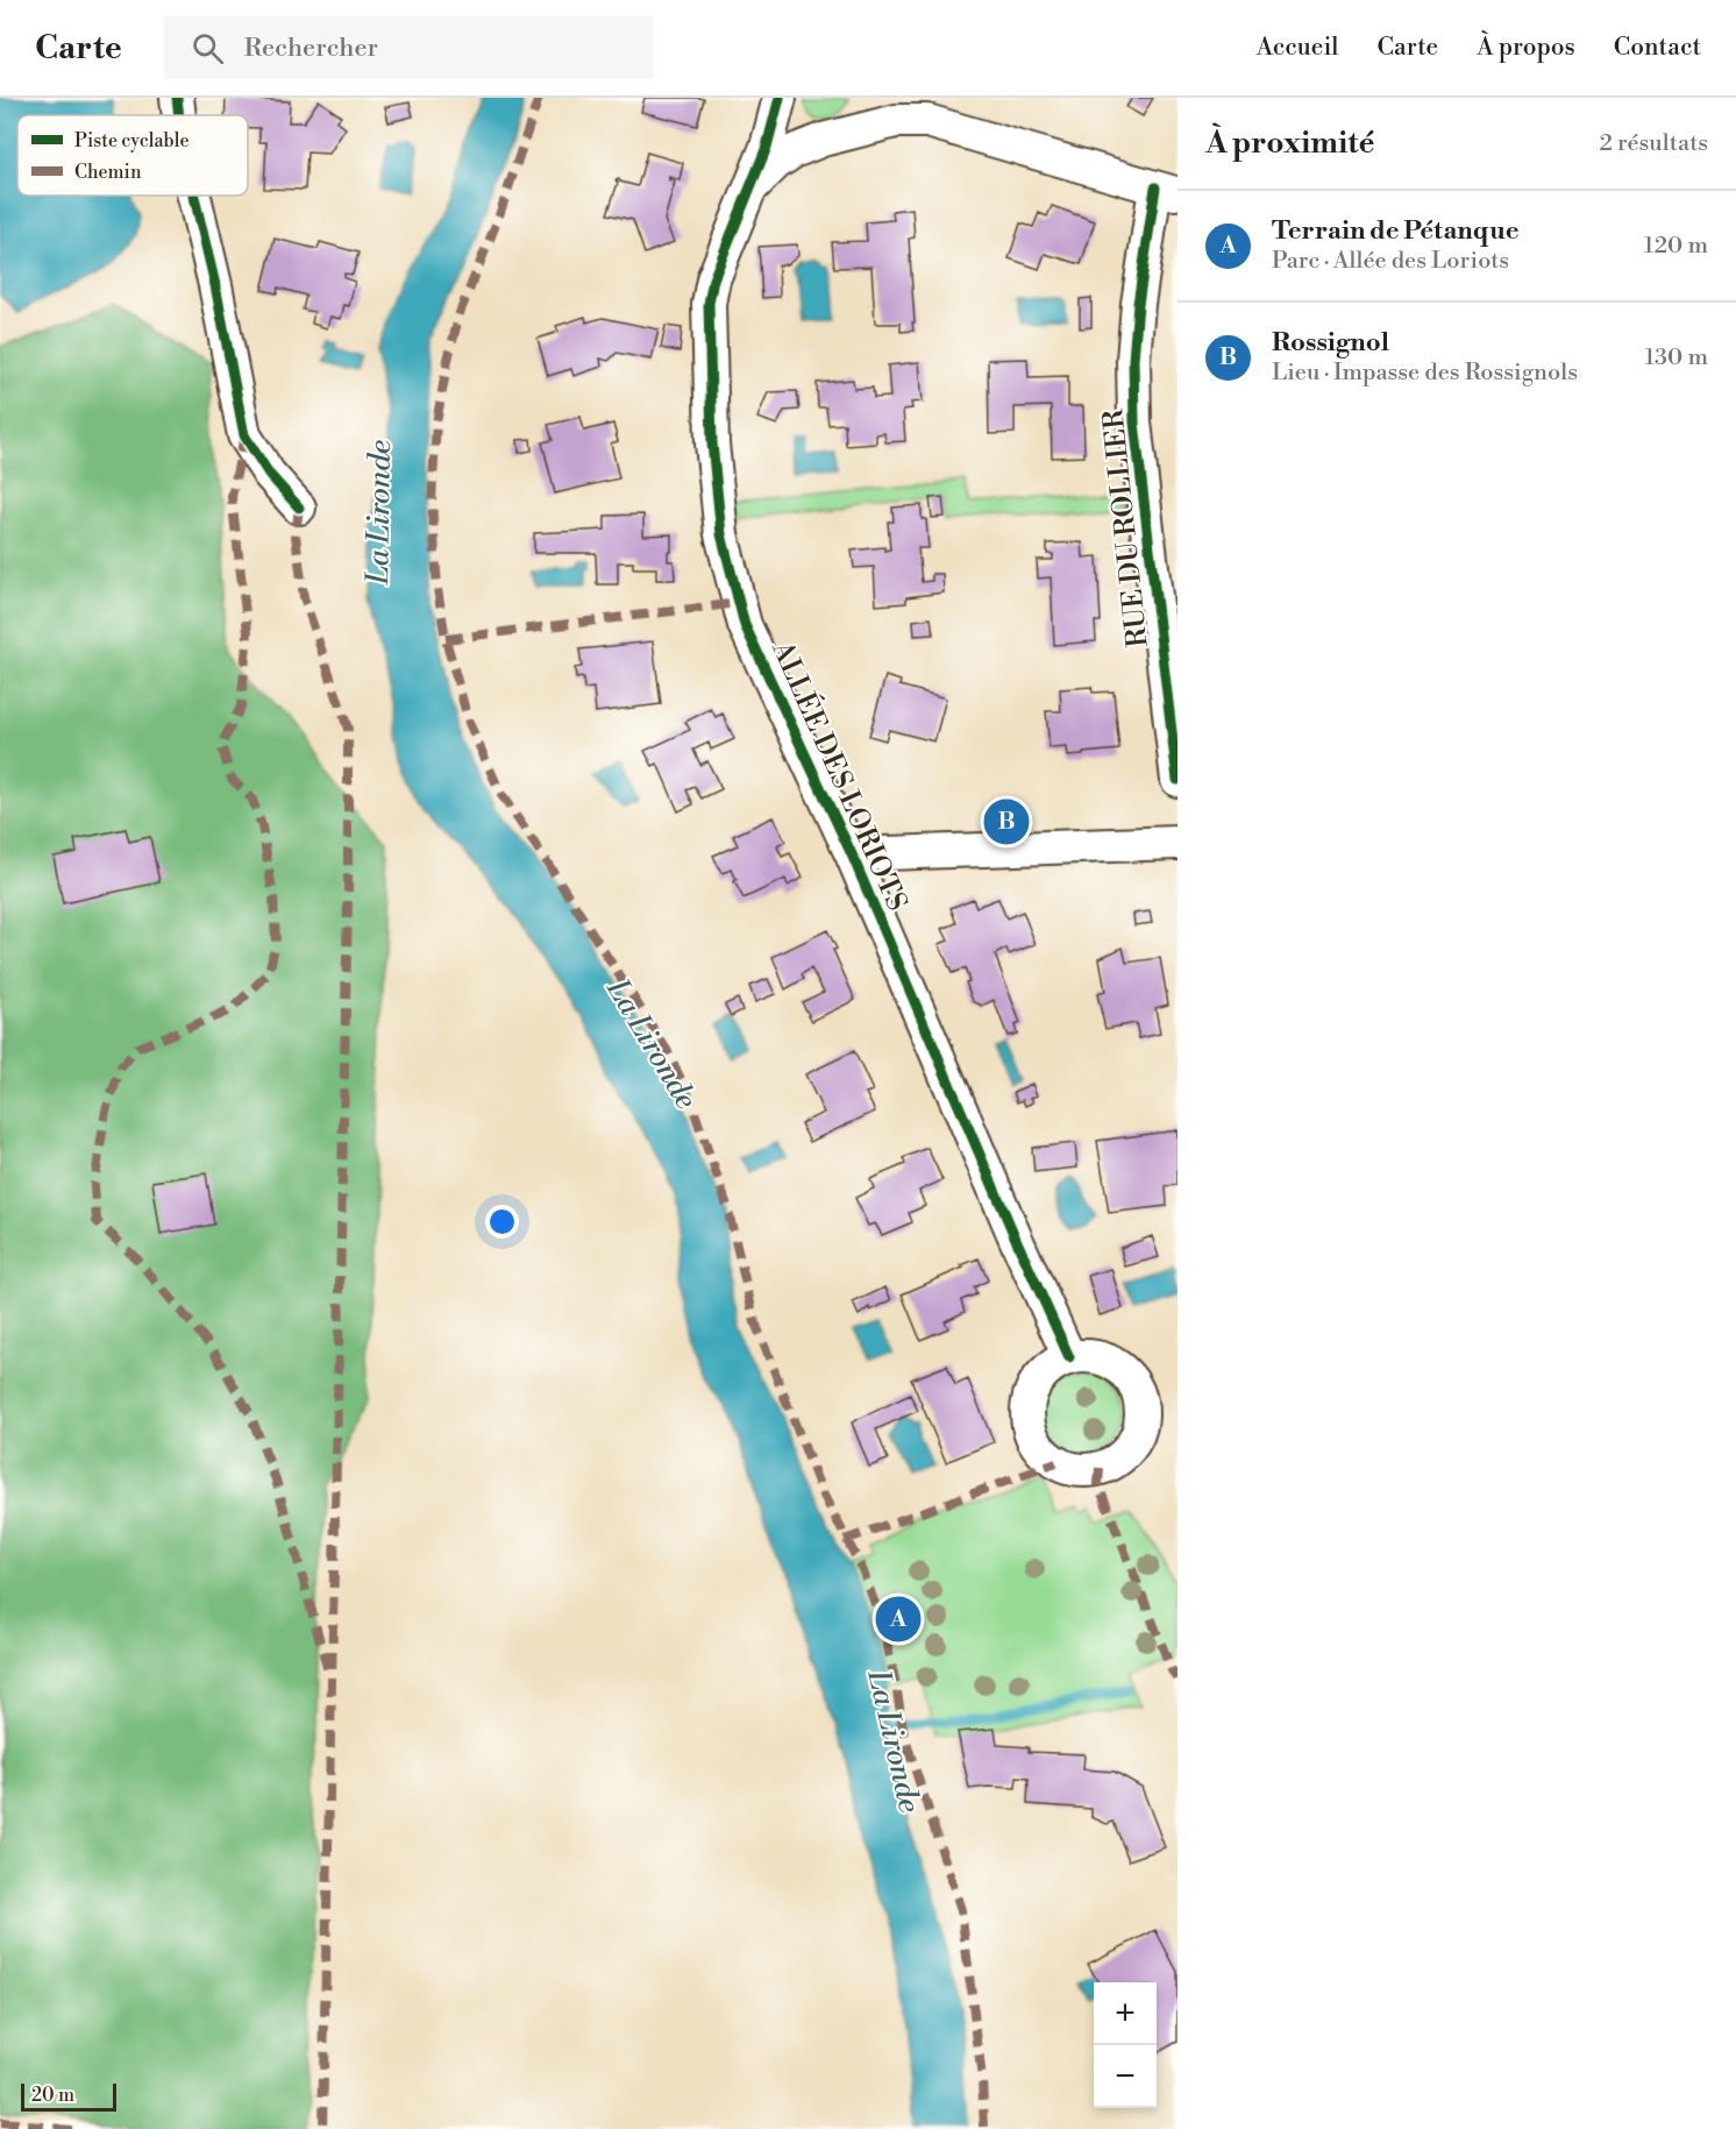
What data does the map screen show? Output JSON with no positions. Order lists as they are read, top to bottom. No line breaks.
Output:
{"streets":{"street":["RUE DU ROLLIER","ALLÉE DES LORIOTS"]},"water":["La Lironde"],"legend":["Piste cyclable","Chemin"],"scale_bar":"20 m","page":{"header":"Carte","search":"Rechercher","nav":["Accueil","Carte","À propos","Contact"],"heading":["À proximité","2 résultats"],"list":[{"mark":"A","name":"Terrain de Pétanque","note":"Parc · Allée des Loriots","value":"120 m"},{"mark":"B","name":"Rossignol","note":"Lieu · Impasse des Rossignols","value":"130 m"}],"pins":["B","A"],"map_buttons":["+","−"],"scale":"20 m"}}
